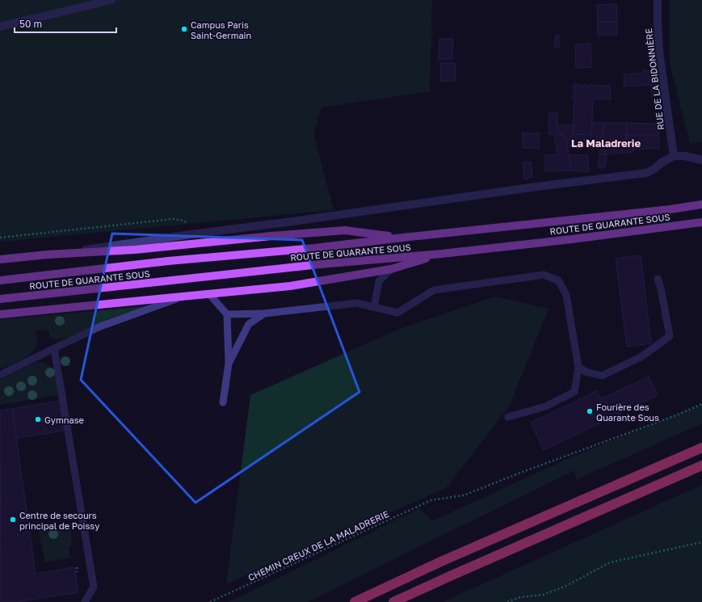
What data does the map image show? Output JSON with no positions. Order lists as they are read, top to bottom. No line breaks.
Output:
{"streets":{"main road":["ROUTE DE QUARANTE SOUS"],"street":["RUE DE LA BIDONNIÈRE"],"path":["CHEMIN CREUX DE LA MALADRERIE"]},"districts":["La Maladrerie"],"places":["Campus Paris Saint-Germain","Fourière des Quarante Sous","Gymnase","Centre de secours principal de Poissy"],"scale_bar":"50 m"}
